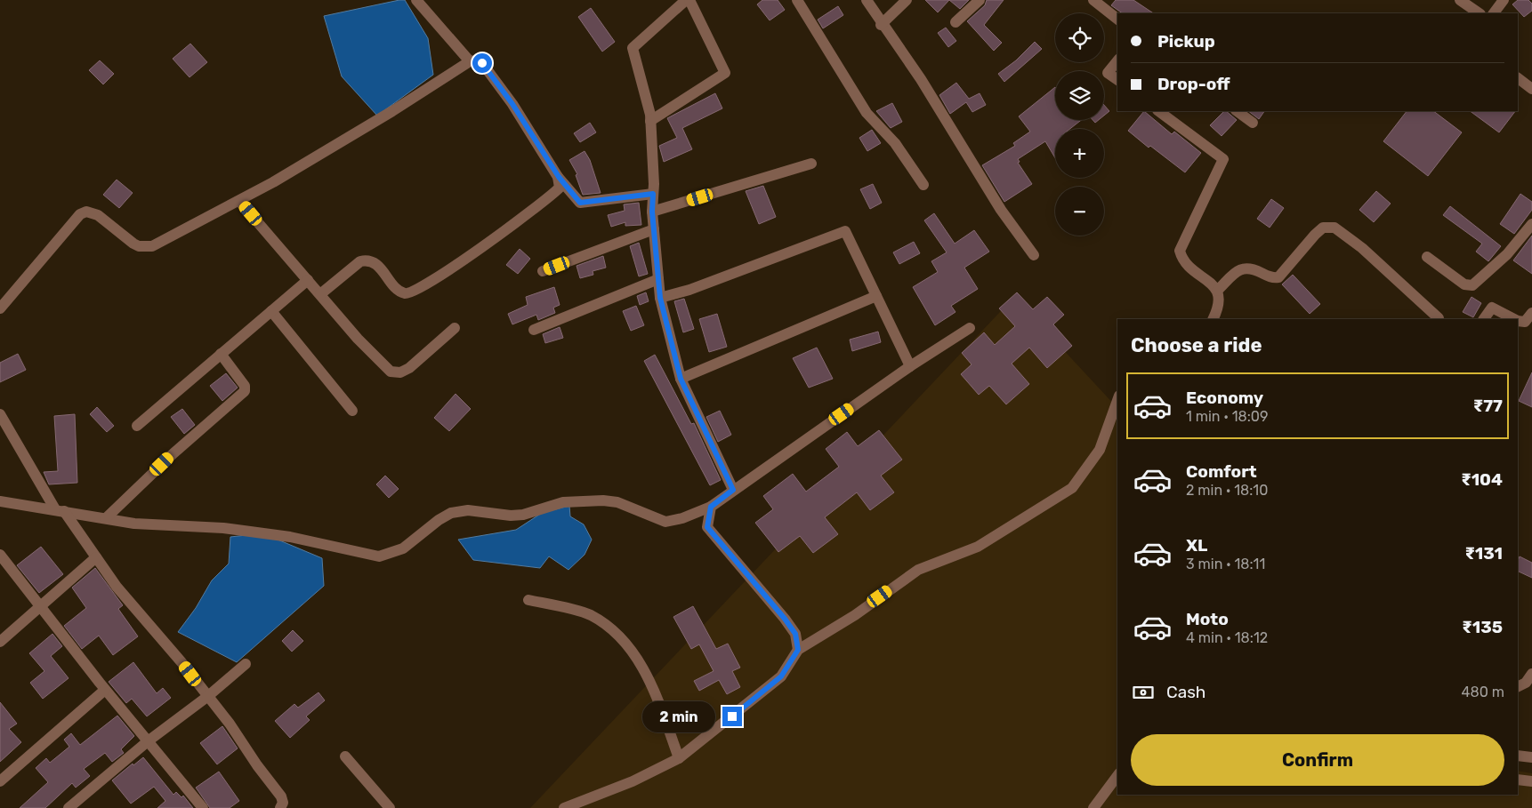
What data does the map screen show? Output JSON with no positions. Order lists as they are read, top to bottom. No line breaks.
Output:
{"page":{"map_buttons":["+","−"],"banner":["Pickup","Drop-off"],"heading":"Choose a ride","list":[{"name":"Economy","note":"1 min · 18:09","value":"₹77"},{"name":"Comfort","note":"2 min · 18:10","value":"₹104"},{"name":"XL","note":"3 min · 18:11","value":"₹131"},{"name":"Moto","note":"4 min · 18:12","value":"₹135"}],"pay":["Cash","480 m"],"bubble":"2 min","buttons":"Confirm"}}
